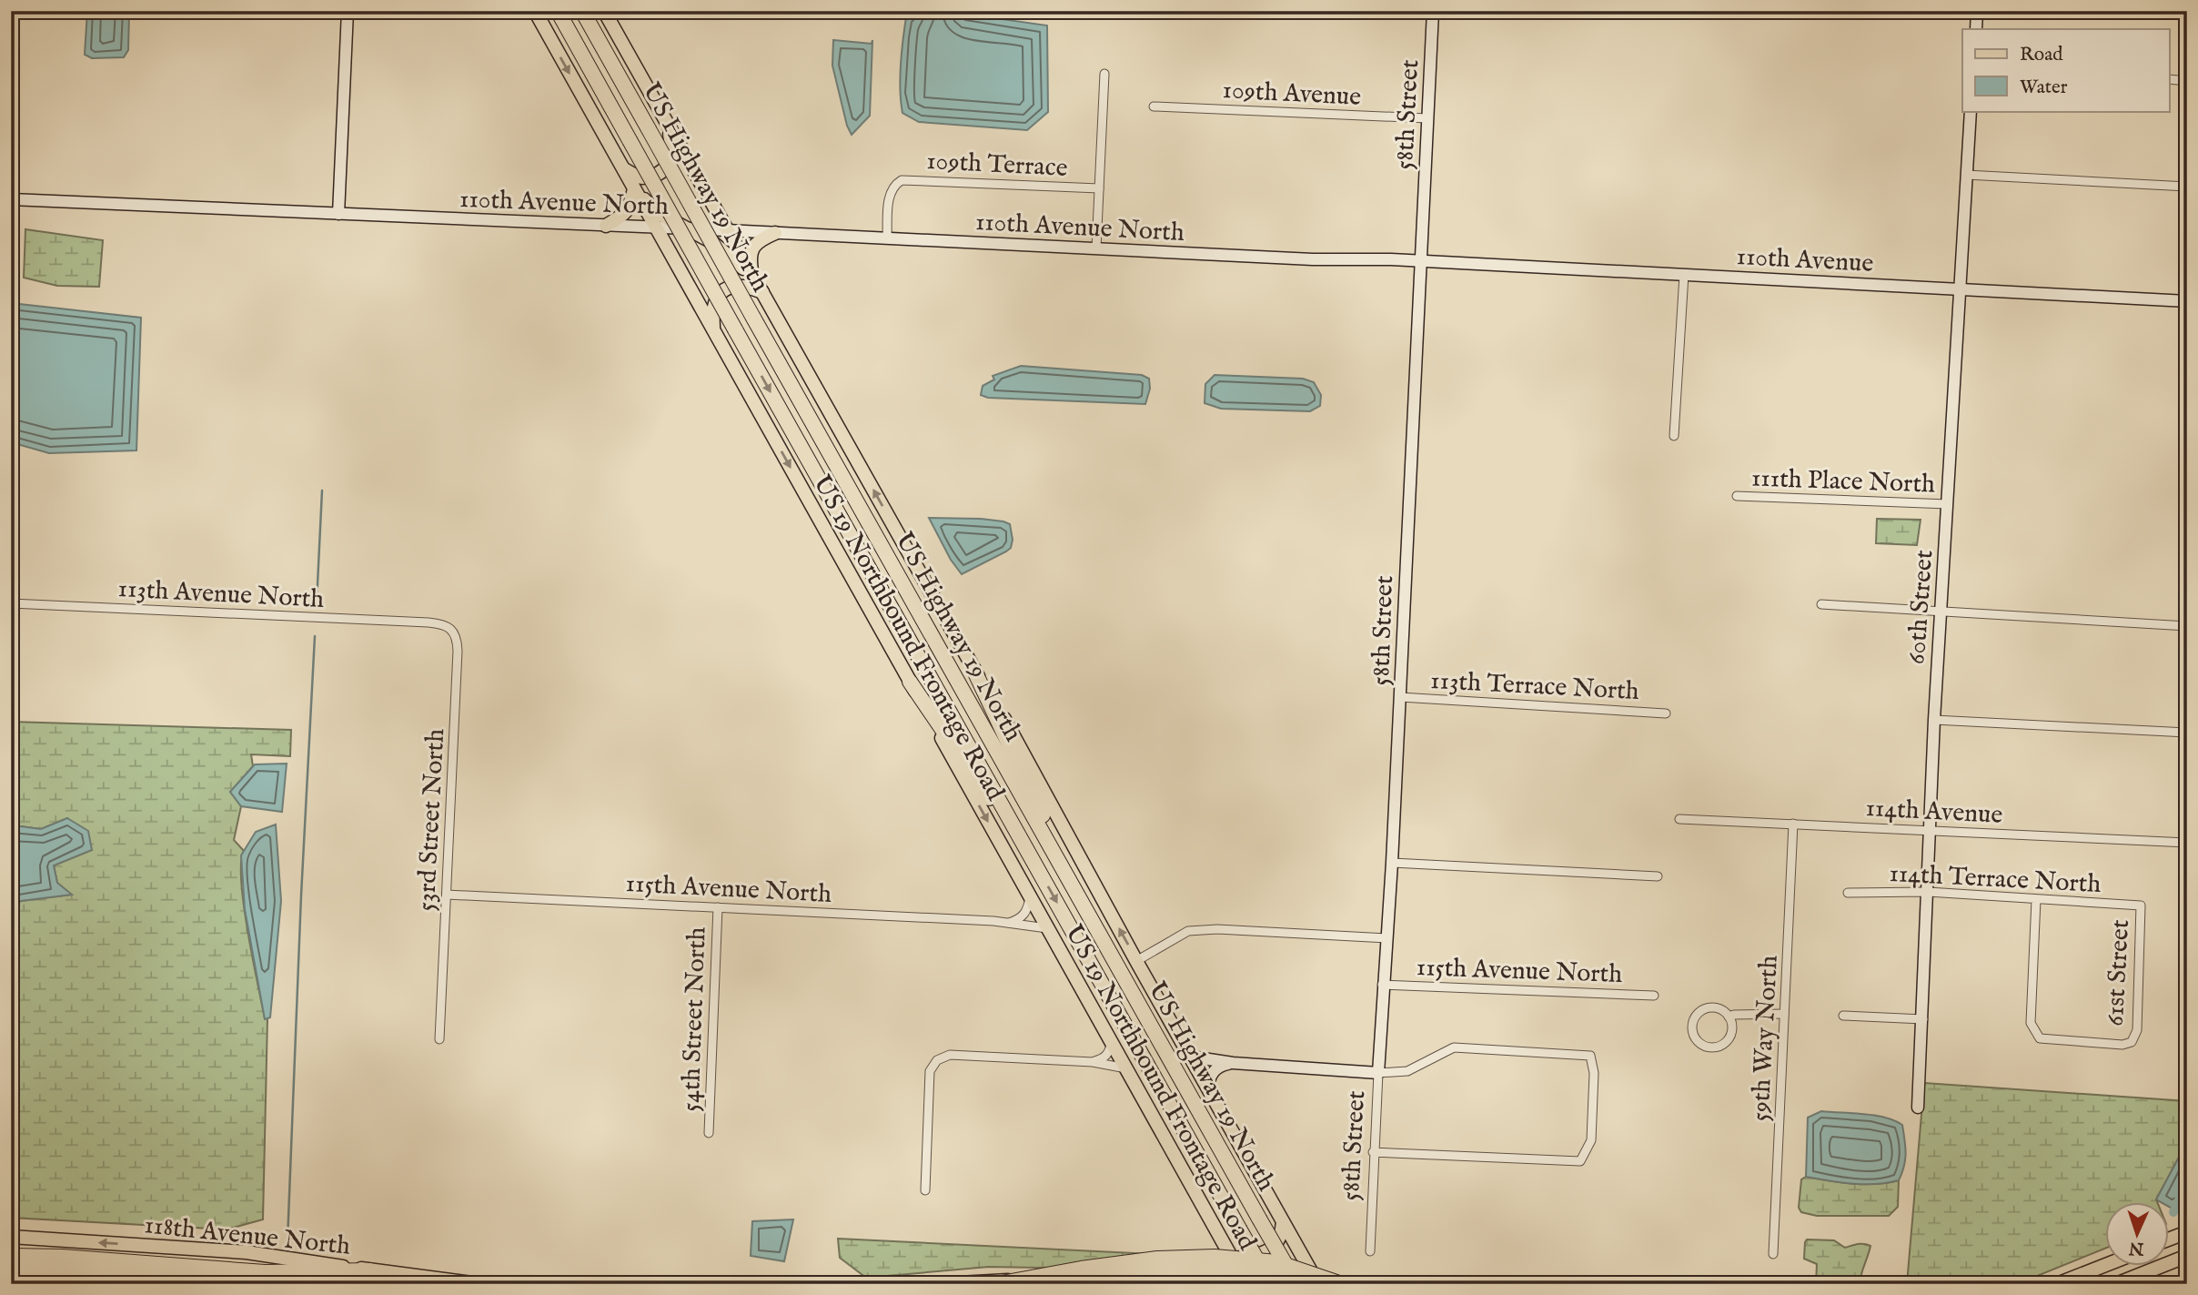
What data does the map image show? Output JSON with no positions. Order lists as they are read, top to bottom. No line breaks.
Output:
{"streets":{"highway":["US Highway 19 North"],"main road":["US 19 Northbound Frontage Road","118th Avenue North"],"street":["109th Avenue","58th Street","109th Terrace","110th Avenue North","110th Avenue","111th Place North","113th Avenue North","60th Street","113th Terrace North","114th Avenue","53rd Street North","114th Terrace North","115th Avenue North","61st Street","54th Street North","59th Way North"]},"crossings":[["109th Avenue","58th Street"],["58th Street","110th Avenue North"],["58th Street","110th Avenue"],["58th Street","113th Terrace North"],["58th Street","115th Avenue North"],["109th Terrace","110th Avenue North"],["110th Avenue North","110th Avenue"],["110th Avenue North","US 19 Northbound Frontage Road"],["110th Avenue","60th Street"],["111th Place North","60th Street"],["113th Avenue North","53rd Street North"],["60th Street","114th Avenue"],["60th Street","114th Terrace North"],["US 19 Northbound Frontage Road","115th Avenue North"],["114th Avenue","59th Way North"],["53rd Street North","115th Avenue North"],["114th Terrace North","61st Street"],["115th Avenue North","54th Street North"]],"one_way":["118th Avenue North"],"legend":["Road","Water"],"north":"bottom"}
